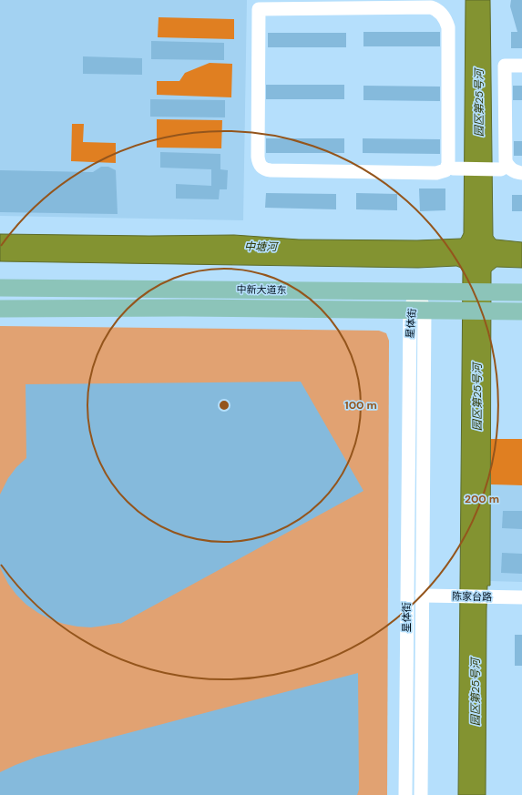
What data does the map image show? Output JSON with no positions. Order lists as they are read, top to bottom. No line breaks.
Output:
{"streets":{"main road":["中新大道东"],"street":["星体街","陈家台路"]},"crossings":[["中新大道东","星体街"],["星体街","陈家台路"]],"water":["园区第25号河","中塘河"],"rings":["100 m","200 m"]}
